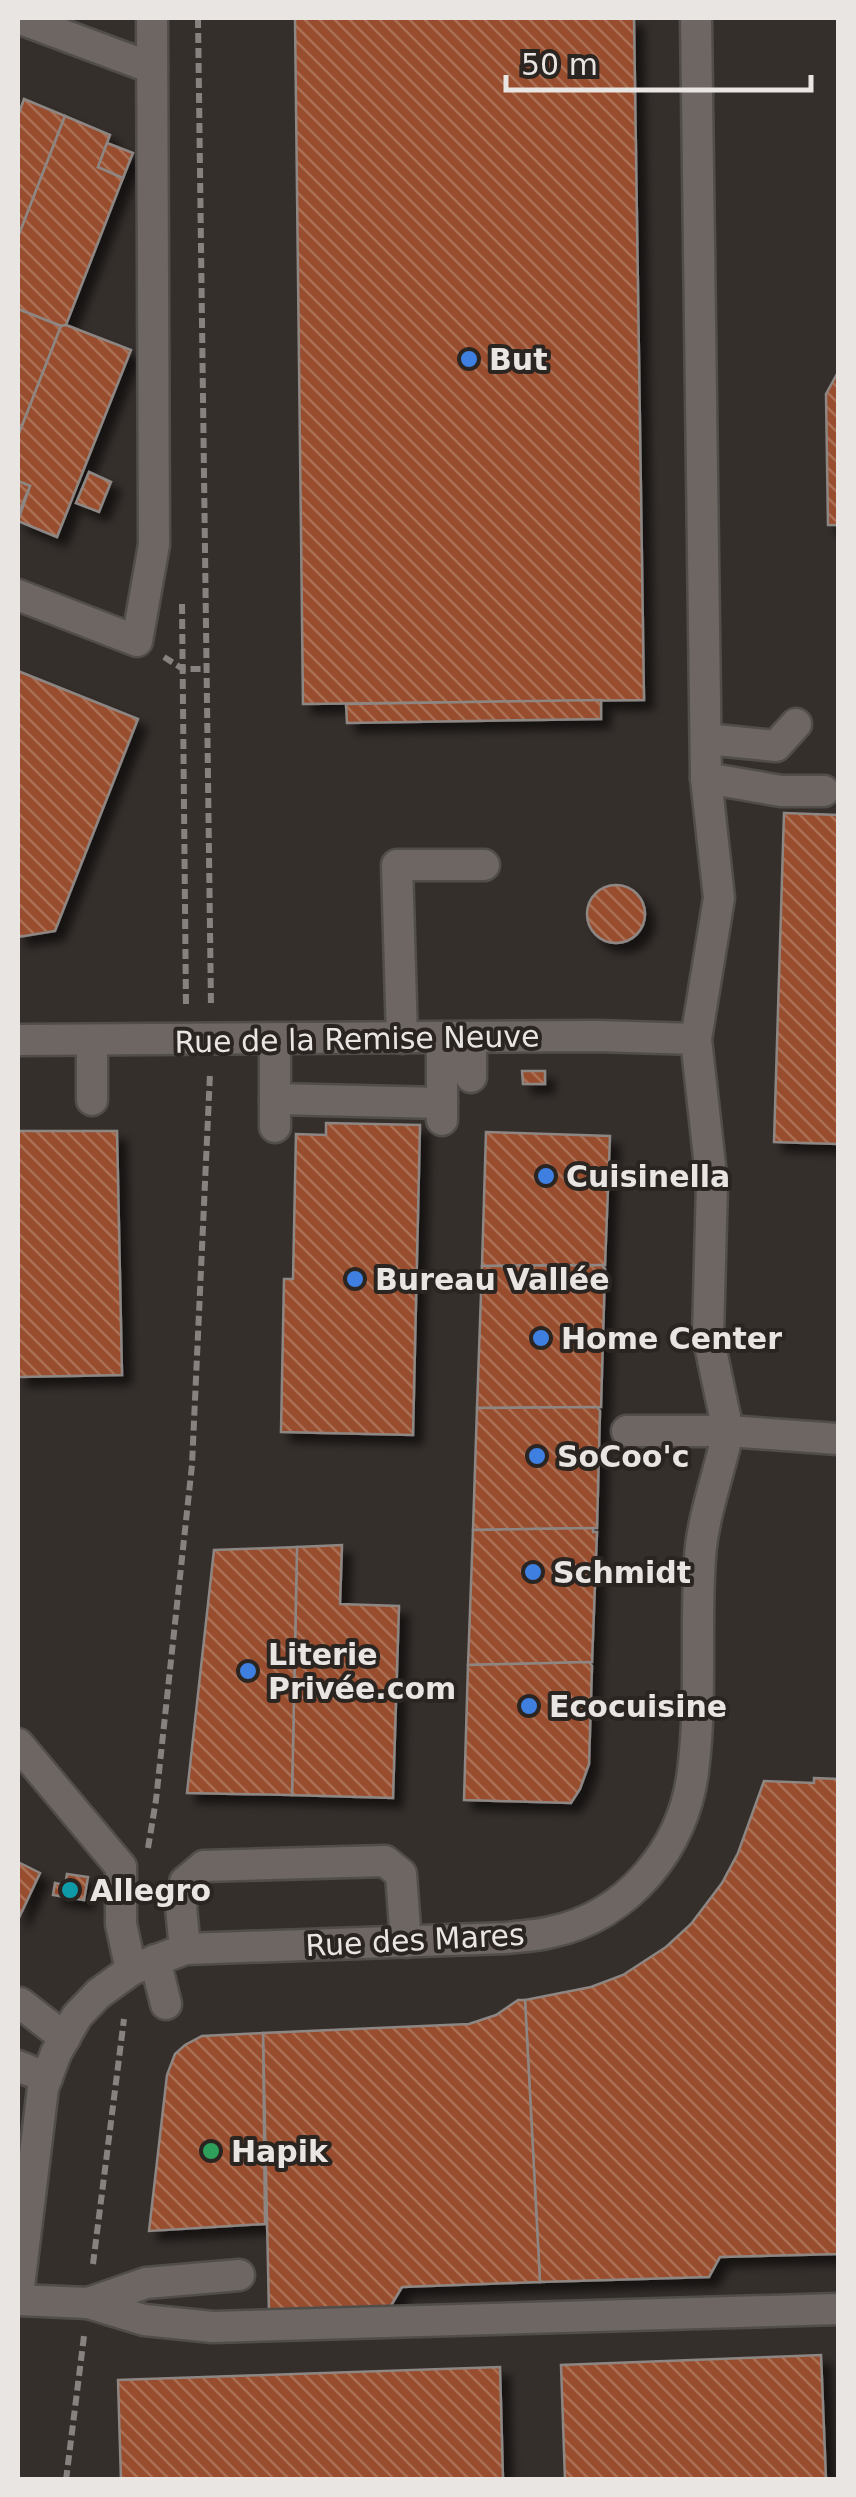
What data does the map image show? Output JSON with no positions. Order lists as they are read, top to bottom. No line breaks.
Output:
{"streets":{"street":["Rue de la Remise Neuve","Rue des Mares"]},"places":["But","Cuisinella","Bureau Vallée","Home Center","SoCoo'c","Schmidt","Literie Privée.com","Ecocuisine","Allegro","Hapik"],"scale_bar":"50 m"}
